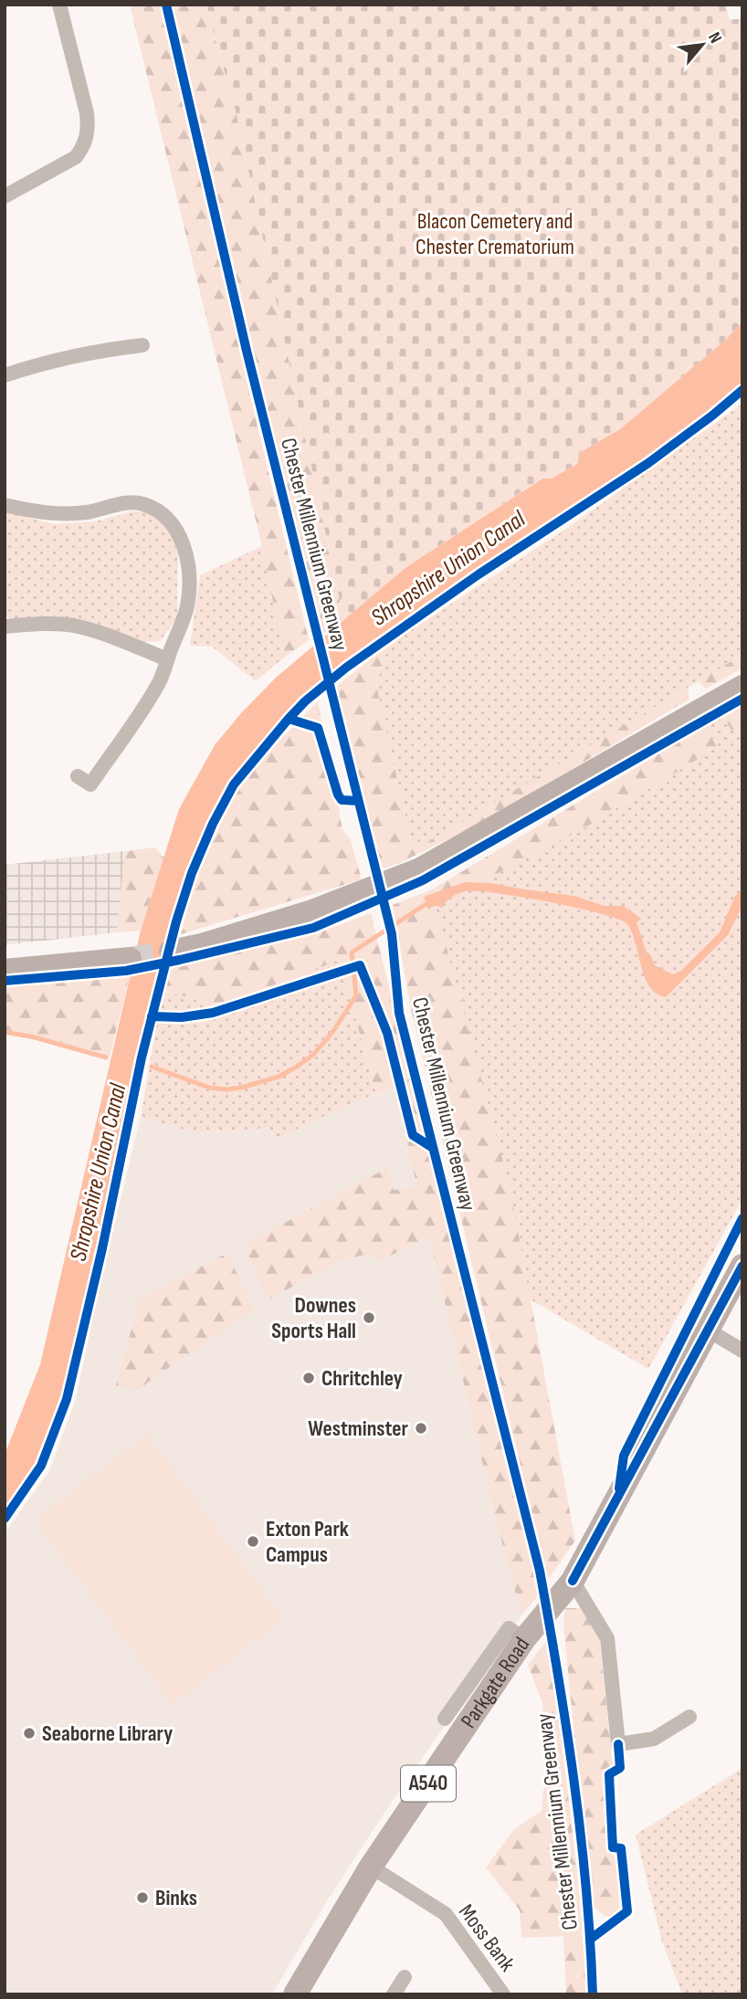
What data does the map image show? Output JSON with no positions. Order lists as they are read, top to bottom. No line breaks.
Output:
{"streets":{"main road":["Parkgate Road","A540"],"street":["Moss Bank"],"cycle path":["Chester Millennium Greenway"]},"crossings":[["Parkgate Road","Moss Bank"]],"water":["Shropshire Union Canal"],"parks":["Blacon Cemetery and Chester Crematorium"],"places":["Downes Sports Hall","Chritchley","Westminster","Exton Park Campus","Seaborne Library","Binks"],"north":"top right"}
